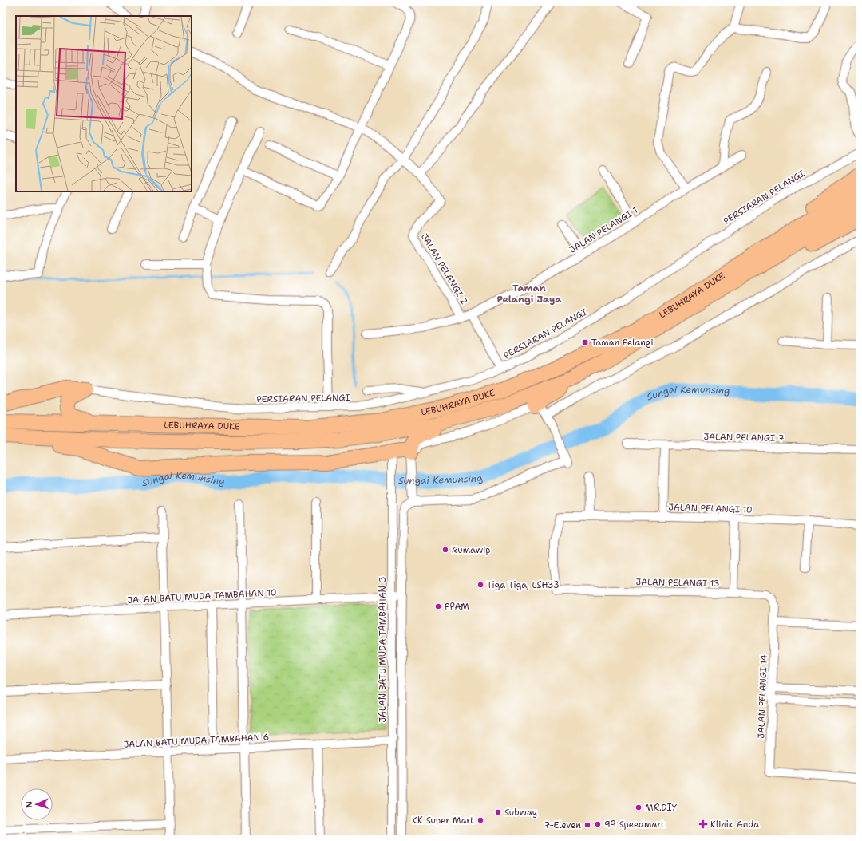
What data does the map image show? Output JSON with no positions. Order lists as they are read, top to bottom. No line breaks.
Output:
{"streets":{"highway":["LEBUHRAYA DUKE"],"street":["PERSIARAN PELANGI","JALAN PELANGI 1","JALAN PELANGI 2","JALAN PELANGI 7","JALAN PELANGI 10","JALAN PELANGI 13","JALAN BATU MUDA TAMBAHAN 10","JALAN BATU MUDA TAMBAHAN 3","JALAN PELANGI 14","JALAN BATU MUDA TAMBAHAN 6"]},"crossings":[["JALAN PELANGI 1","JALAN PELANGI 2"],["JALAN PELANGI 10","JALAN PELANGI 13"],["JALAN PELANGI 13","JALAN PELANGI 14"],["JALAN BATU MUDA TAMBAHAN 10","JALAN BATU MUDA TAMBAHAN 3"],["JALAN BATU MUDA TAMBAHAN 3","JALAN BATU MUDA TAMBAHAN 6"]],"districts":["Taman Pelangi Jaya"],"water":["Sungai Kemunsing"],"places":{"transit":["Taman Pelangi"],"other":["Rumawip","Tiga Tiga, LSH33","PPAM","MR.DIY","Subway","KK Super Mart","99 Speedmart","7-Eleven"],"health":["Klinik Anda"]},"north":"left"}
